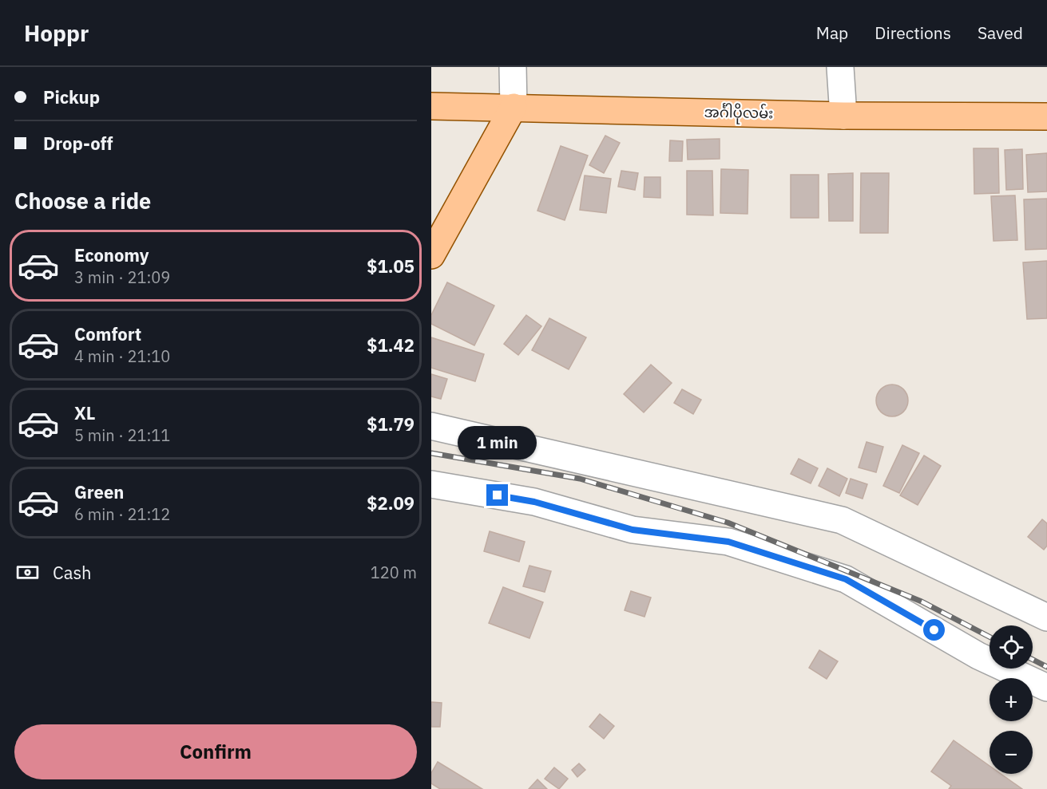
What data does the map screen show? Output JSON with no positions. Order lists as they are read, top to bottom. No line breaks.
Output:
{"streets":{"main road":["အင်္ဂါပိုလမ်း"]},"page":{"header":"Hoppr","nav":["Map","Directions","Saved"],"banner":["Pickup","Drop-off"],"heading":"Choose a ride","list":[{"name":"Economy","note":"3 min · 21:09","value":"$1.05"},{"name":"Comfort","note":"4 min · 21:10","value":"$1.42"},{"name":"XL","note":"5 min · 21:11","value":"$1.79"},{"name":"Green","note":"6 min · 21:12","value":"$2.09"}],"bubble":"1 min","pay":["Cash","120 m"],"map_buttons":["+","−"],"buttons":"Confirm"}}
